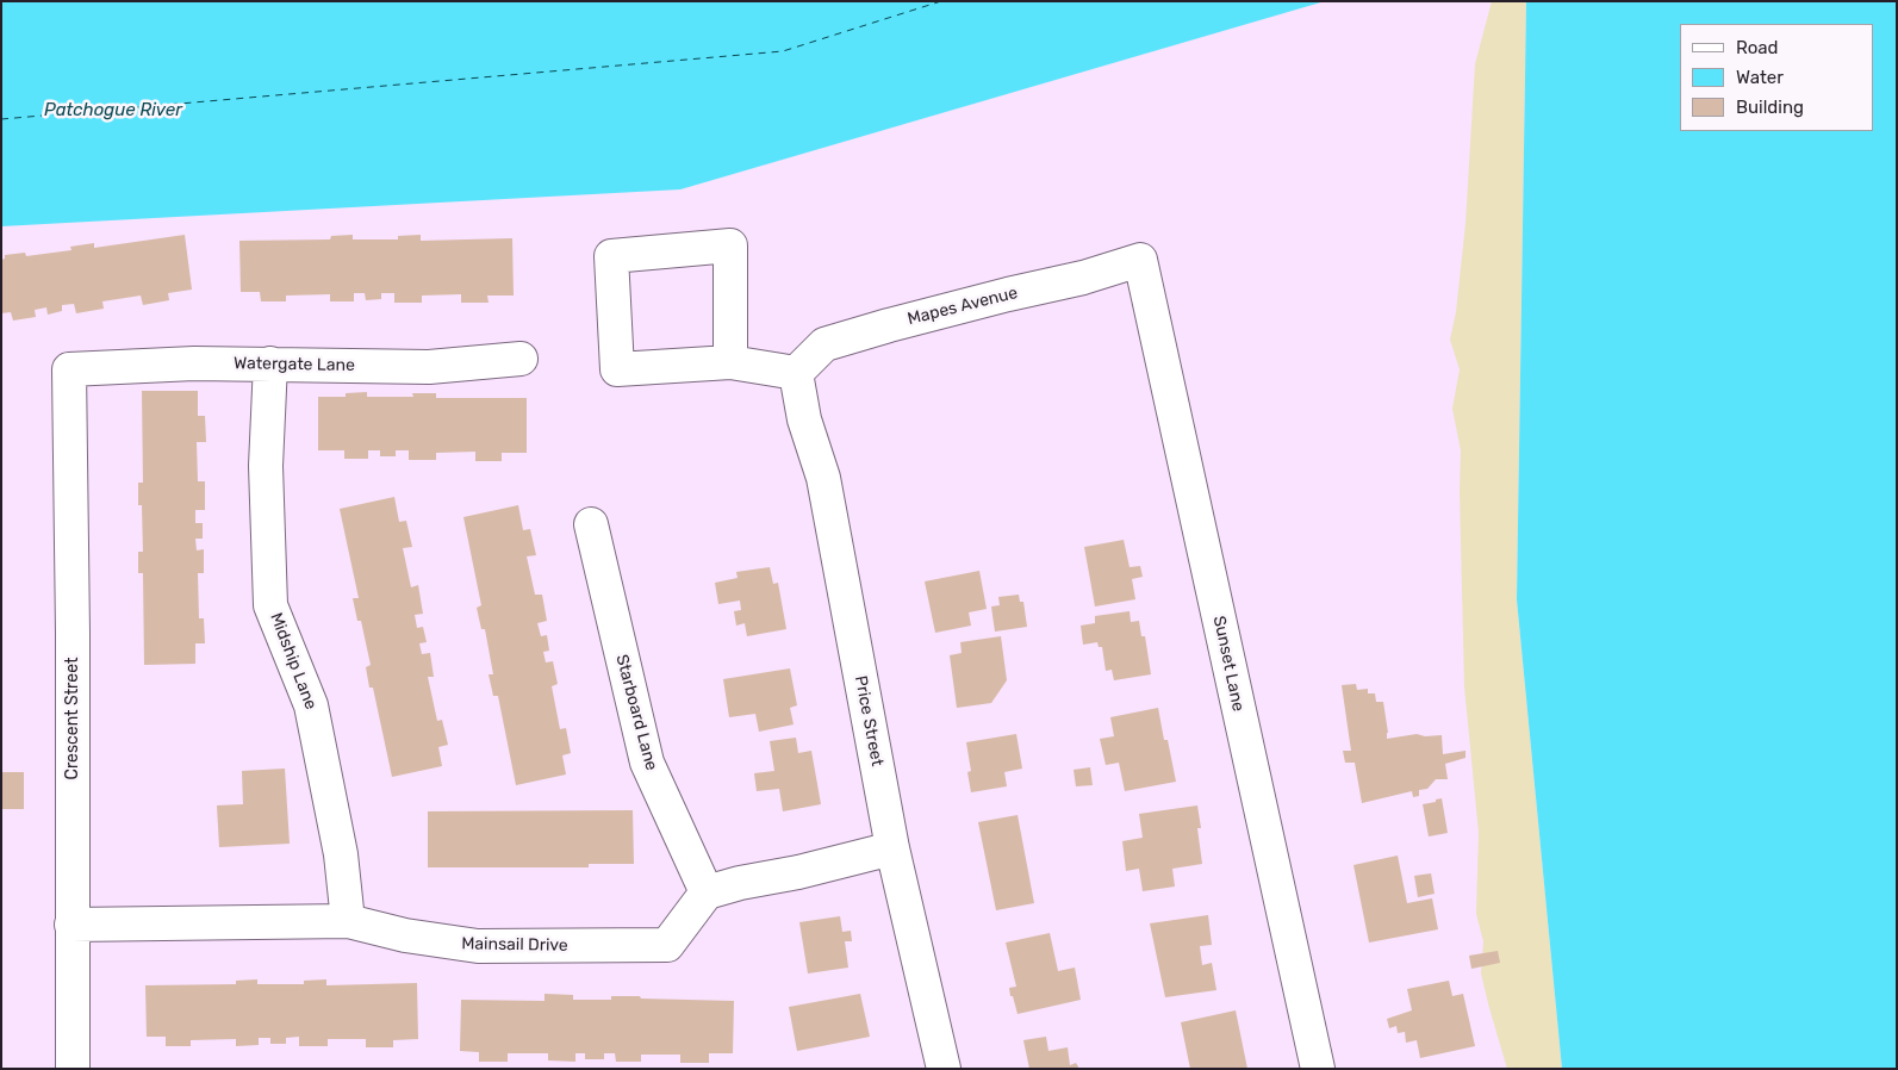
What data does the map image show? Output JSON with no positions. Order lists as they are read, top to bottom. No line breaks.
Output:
{"streets":{"street":["Mapes Avenue","Watergate Lane","Midship Lane","Sunset Lane","Starboard Lane","Crescent Street","Price Street","Mainsail Drive"]},"crossings":[["Mapes Avenue","Sunset Lane"],["Mapes Avenue","Price Street"],["Watergate Lane","Midship Lane"],["Watergate Lane","Crescent Street"],["Midship Lane","Mainsail Drive"],["Starboard Lane","Mainsail Drive"],["Crescent Street","Mainsail Drive"]],"water":["Patchogue River"],"legend":["Road","Water","Building"]}
